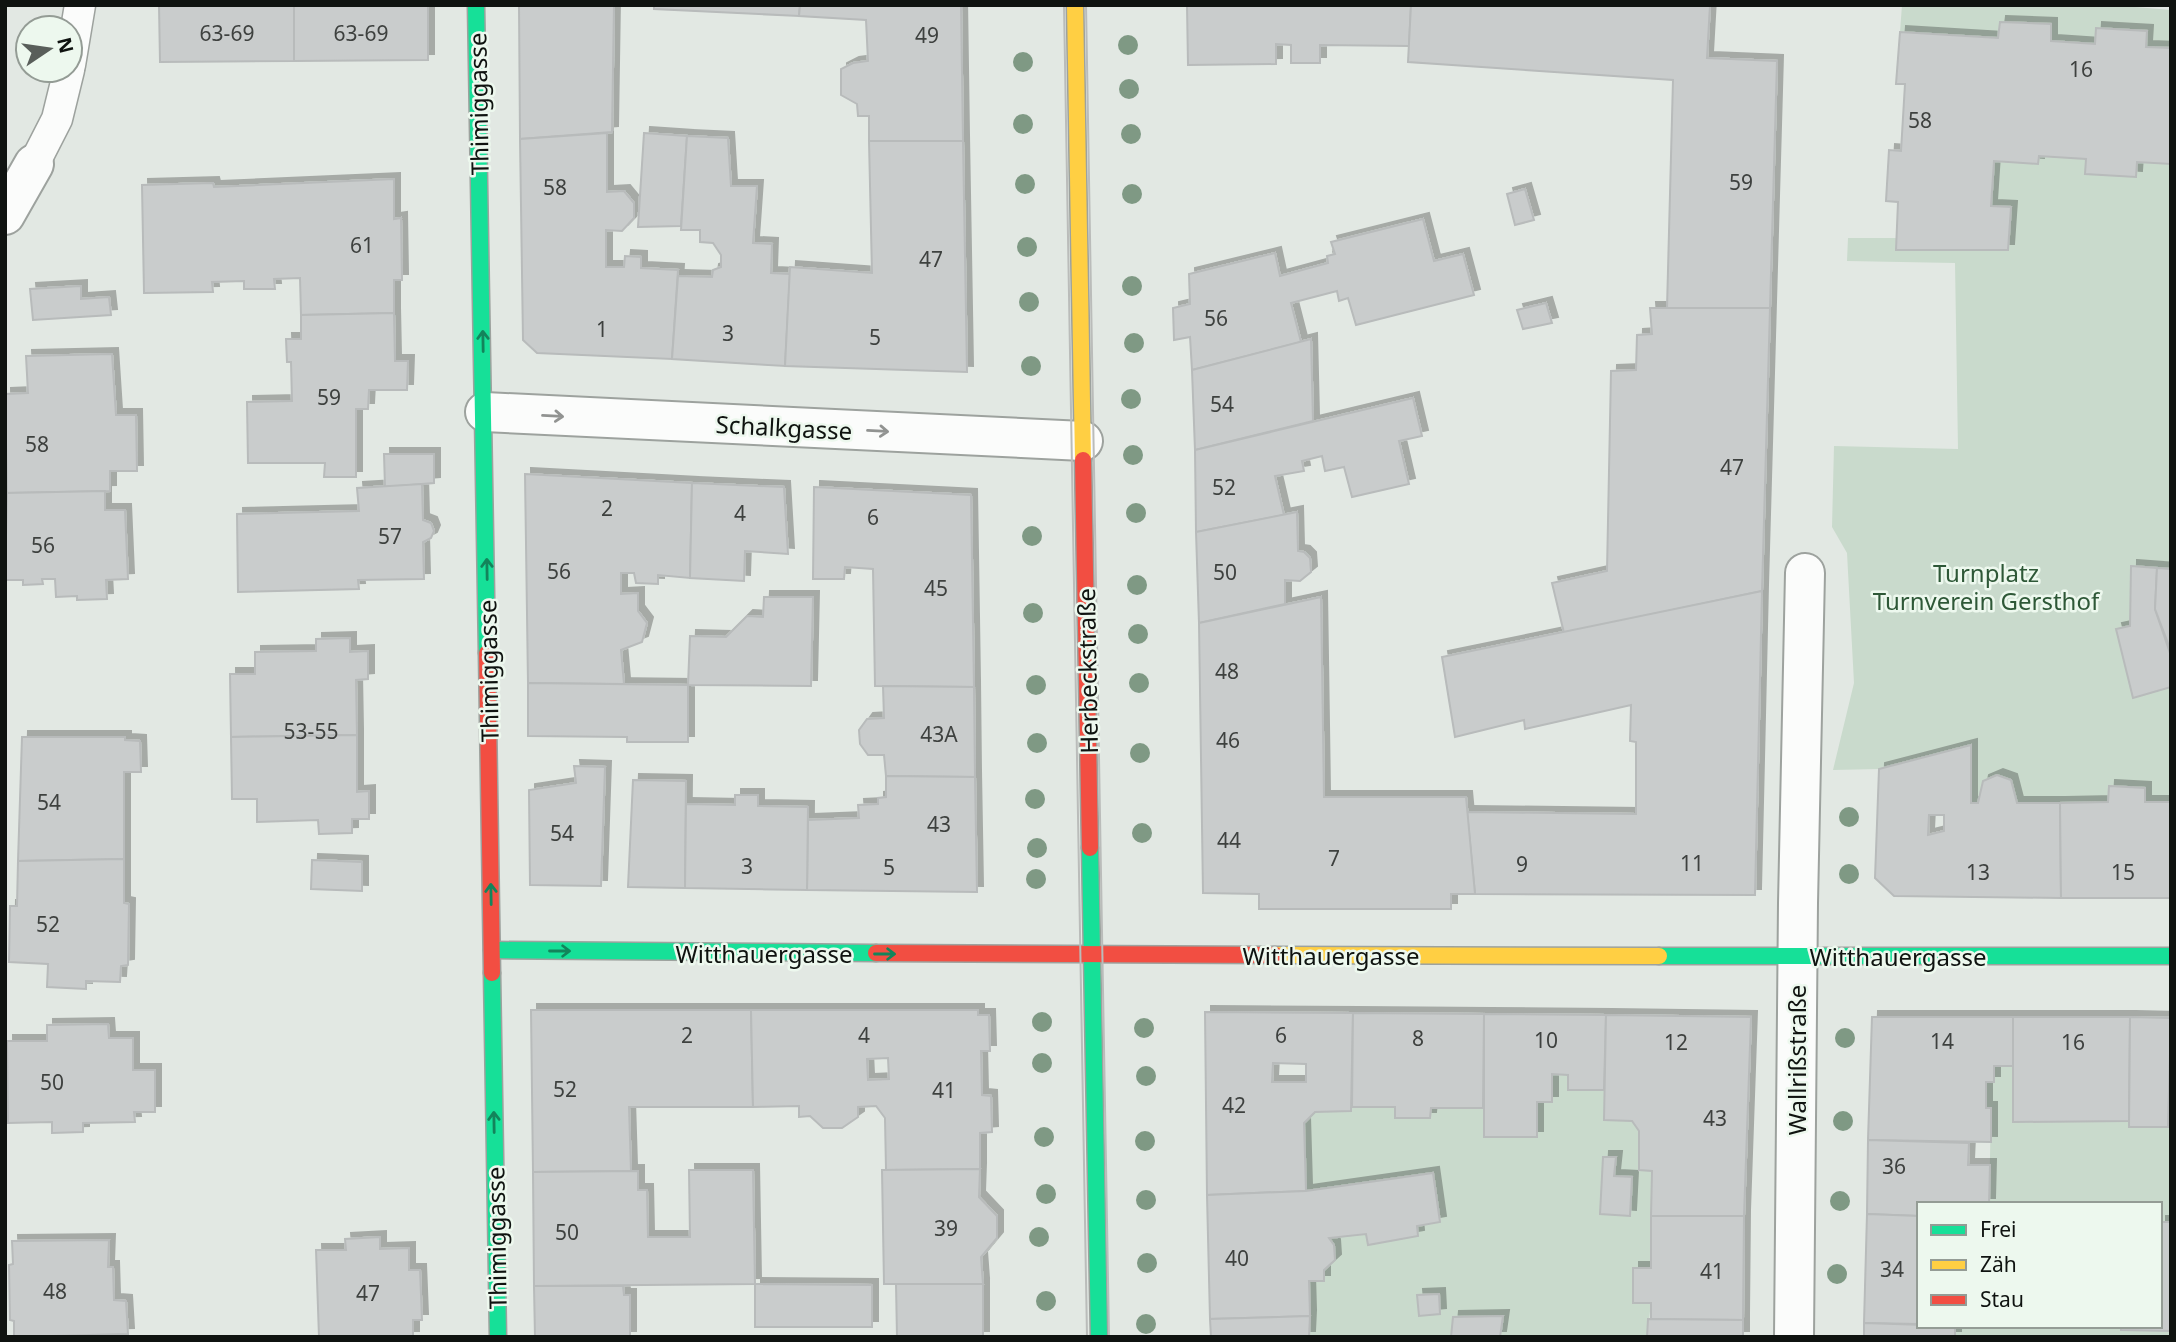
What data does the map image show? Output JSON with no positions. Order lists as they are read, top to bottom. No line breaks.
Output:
{"streets":{"street":["Thimiggasse","Schalkgasse","Herbeckstraße","Witthauergasse","Wallrißstraße"]},"crossings":[["Thimiggasse","Schalkgasse"],["Thimiggasse","Witthauergasse"],["Schalkgasse","Herbeckstraße"],["Herbeckstraße","Witthauergasse"],["Witthauergasse","Wallrißstraße"]],"one_way":["Thimiggasse","Schalkgasse","Witthauergasse"],"parks":["Turnplatz Turnverein Gersthof"],"house_numbers":["63-69","63-69","49","16","58","59","58","61","47","56","1","3","5","59","54","58","47","52","2","4","6","57","56","56","50","45","48","53-55","43A","46","54","43","54","44","7","11","9","3","5","13","15","52","2","4","6","8","10","14","12","16","50","52","41","42","43","36","39","50","40","34","41","48","47"],"legend":["Frei","Zäh","Stau"],"north":"right"}
